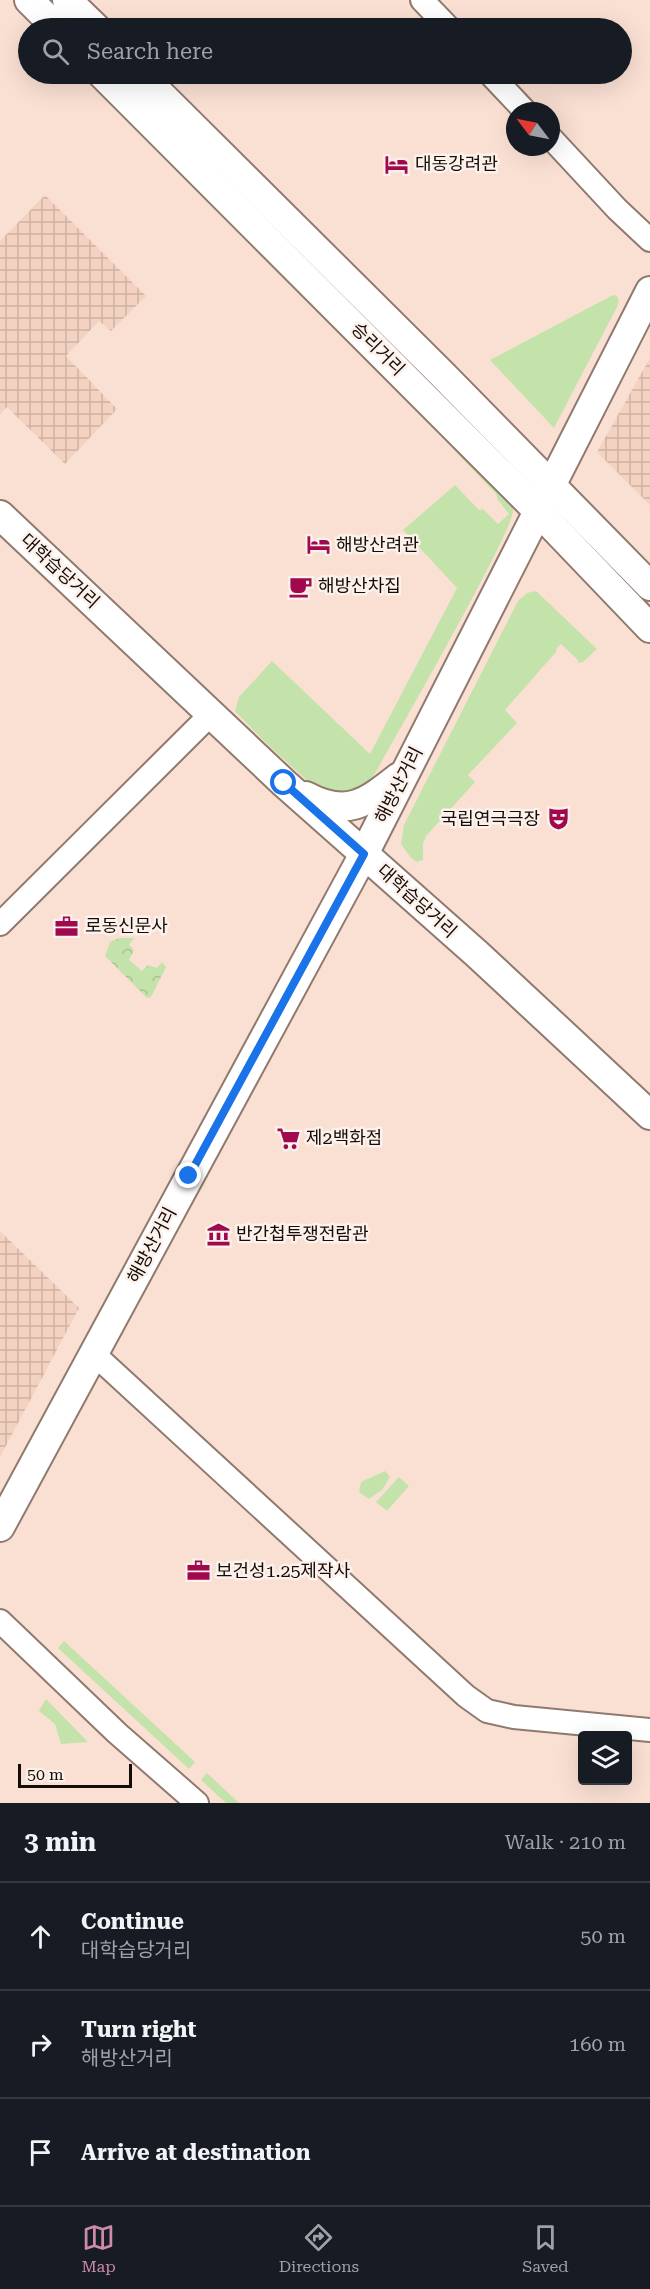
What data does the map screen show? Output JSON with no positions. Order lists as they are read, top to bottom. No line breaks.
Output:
{"streets":{"main road":["승리거리","대학습당거리","해방산거리"]},"crossings":[["승리거리","해방산거리"],["대학습당거리","해방산거리"]],"places":{"hotel":["대동강려관","해방산려관"],"cafe":["해방산차집"],"theatre":["국립연극극장"],"office":["로동신문사","보건성1.25제작사"],"supermarket":["제2백화점"],"museum":["반간첩투쟁전람관"]},"scale_bar":"50 m","north":"top left","page":{"search":"Search here","scale":"50 m","heading":["3 min","Walk · 210 m"],"list":[["Continue","대학습당거리","50 m"],["Turn right","해방산거리","160 m"],"Arrive at destination"],"nav":["Map","Directions","Saved"]}}
